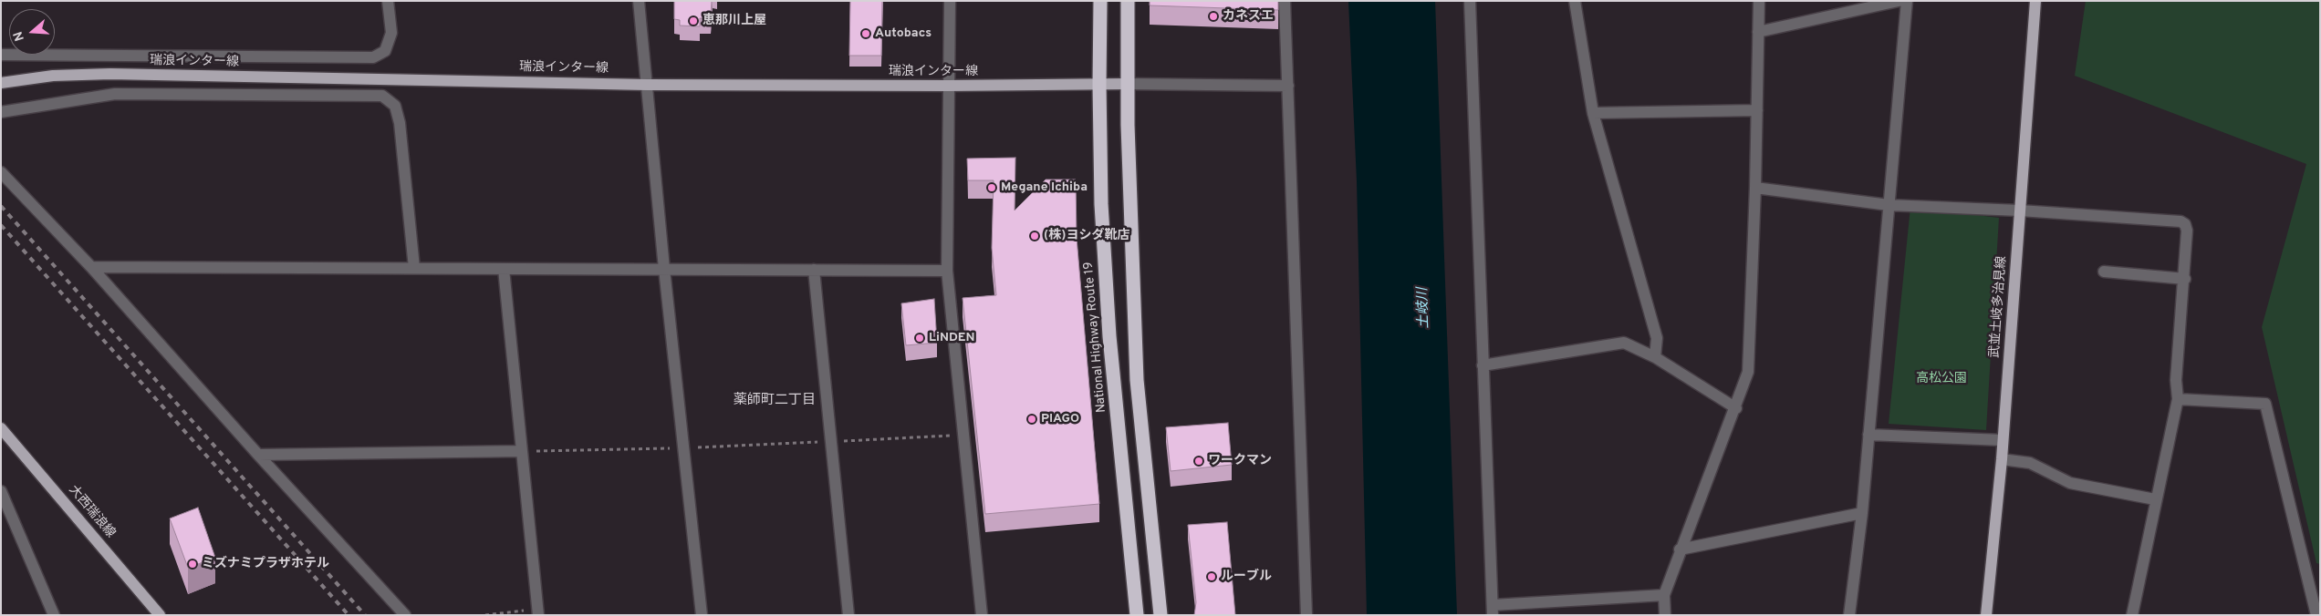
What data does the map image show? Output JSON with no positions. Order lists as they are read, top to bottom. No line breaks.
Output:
{"streets":{"highway":["National Highway Route 19"],"main road":["瑞浪インター線","武並土岐多治見線","大西瑞浪線"]},"crossings":[["瑞浪インター線","National Highway Route 19"]],"districts":["薬師町二丁目"],"water":["土岐川"],"parks":["高松公園"],"places":["カネスエ","恵那川上屋","Autobacs","Megane Ichiba","(株)ヨシダ靴店","LiNDEN","PIAGO","ワークマン","ミズナミプラザホテル","ルーブル"],"north":"left"}
